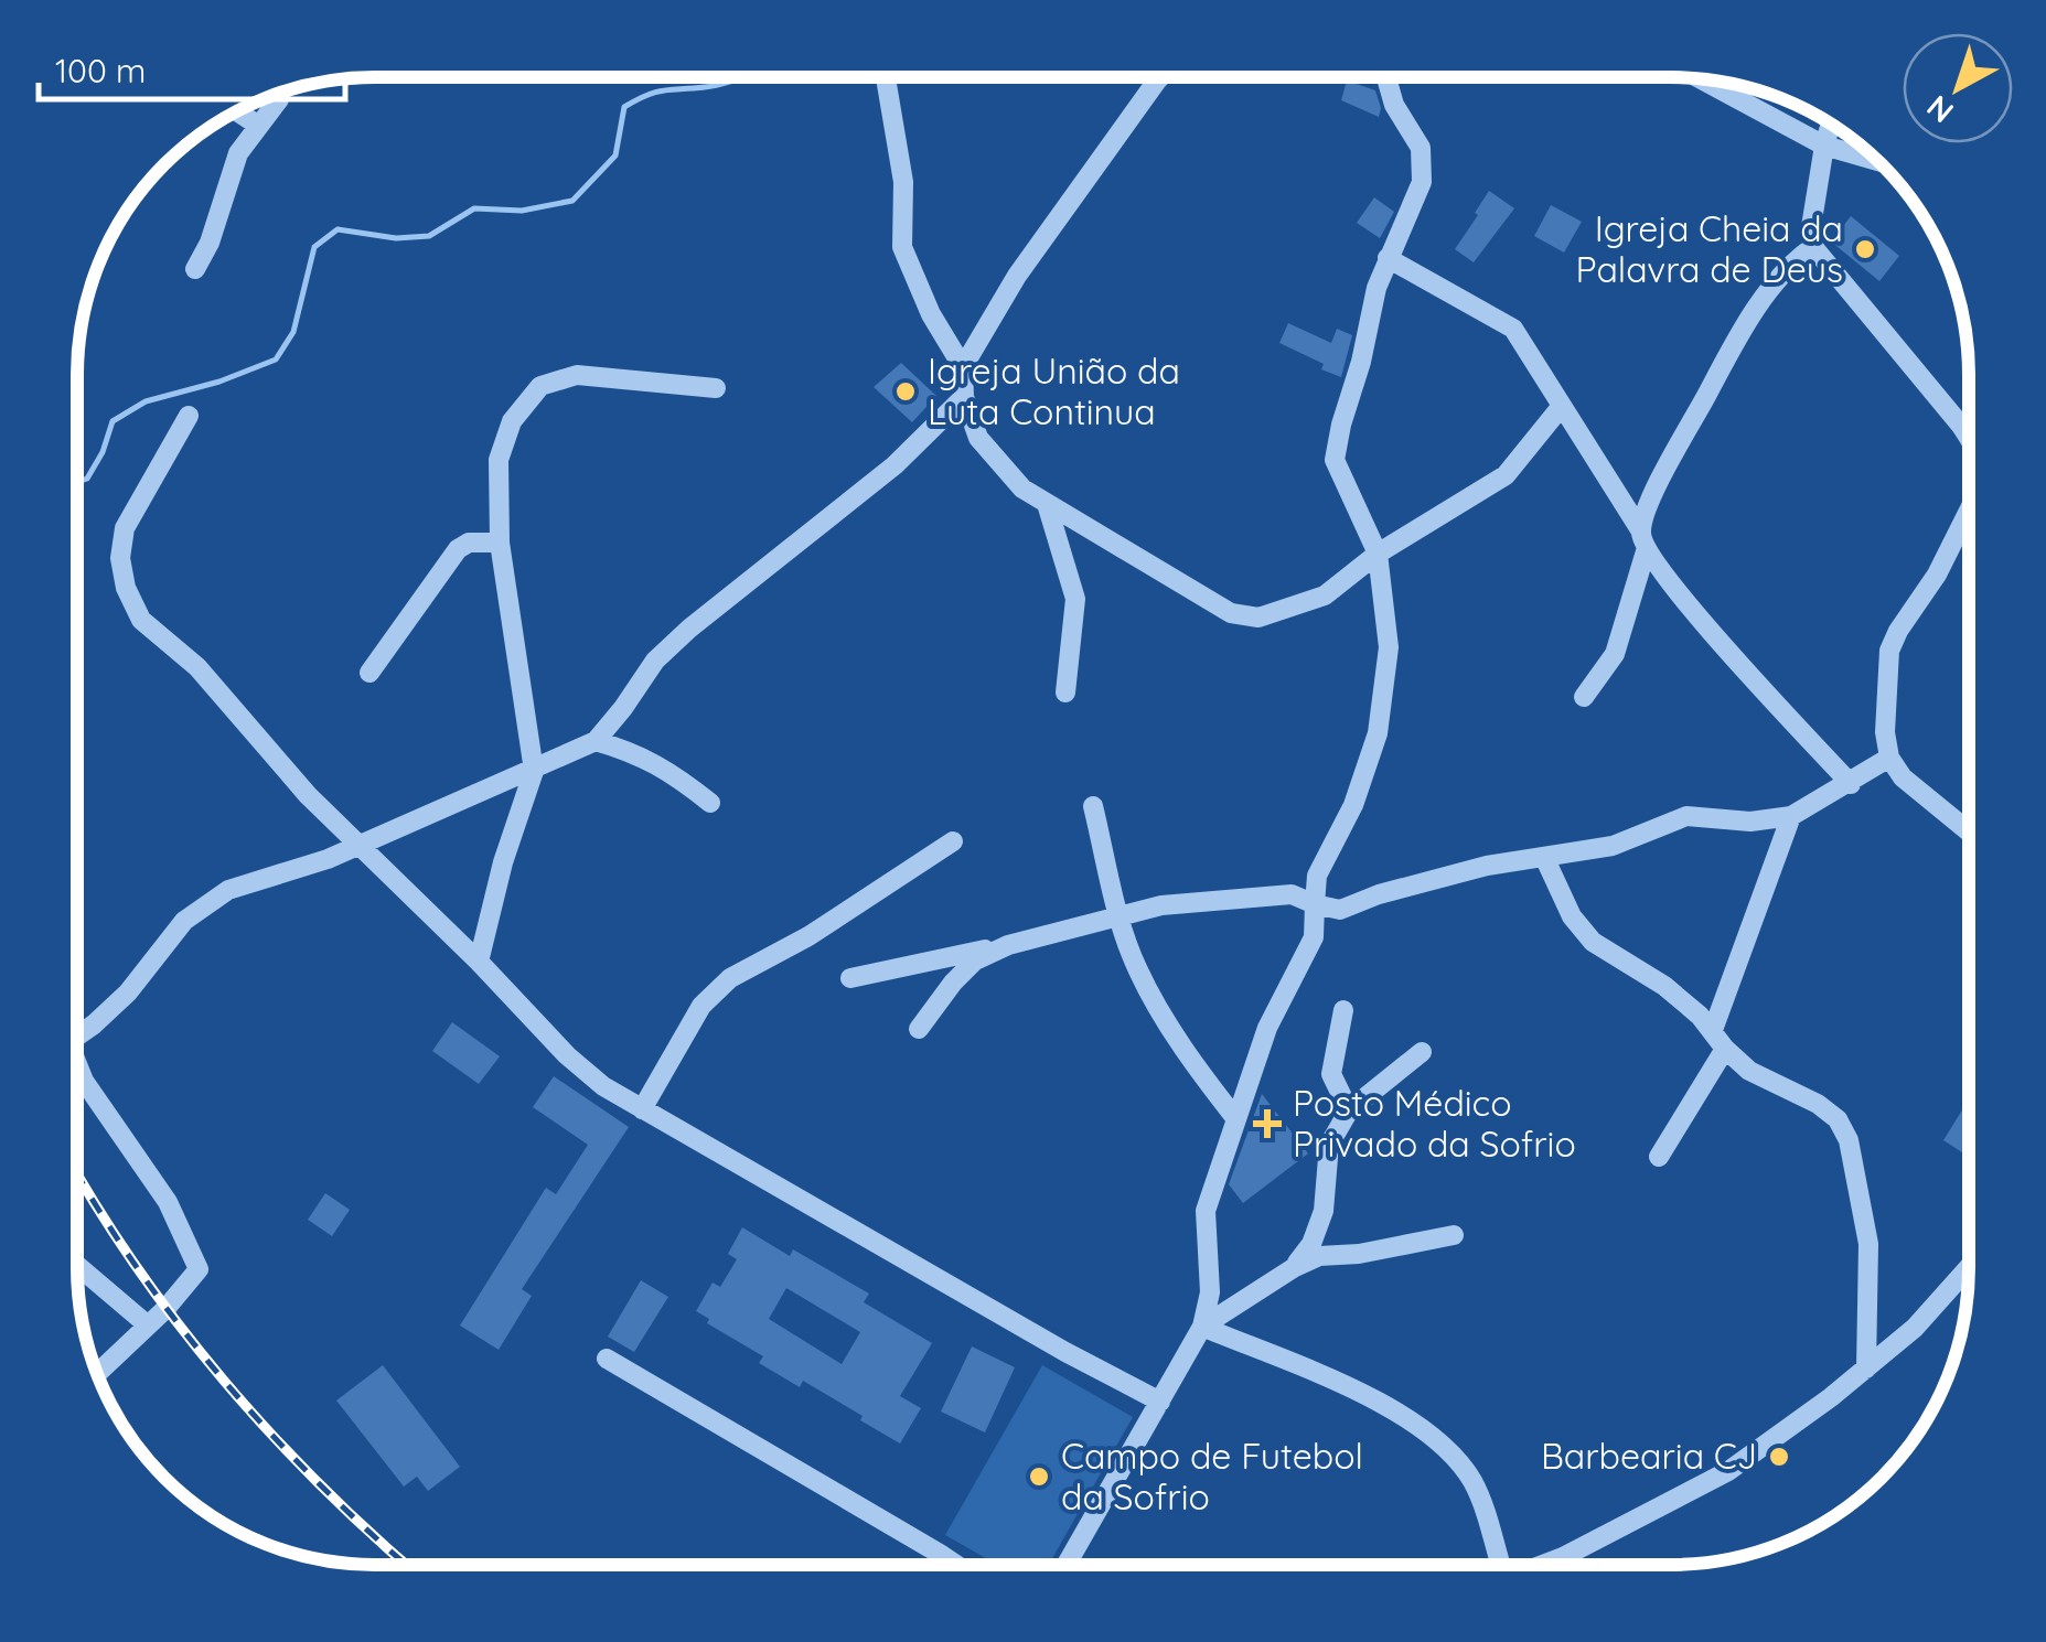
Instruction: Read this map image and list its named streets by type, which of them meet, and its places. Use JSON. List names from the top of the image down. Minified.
{"places":{"other":["Igreja Cheia da Palavra de Deus","Igreja União da Luta Continua","Barbearia CJ","Campo de Futebol da Sofrio"],"health":["Posto Médico Privado da Sofrio"]},"scale_bar":"100 m","north":"bottom left"}
